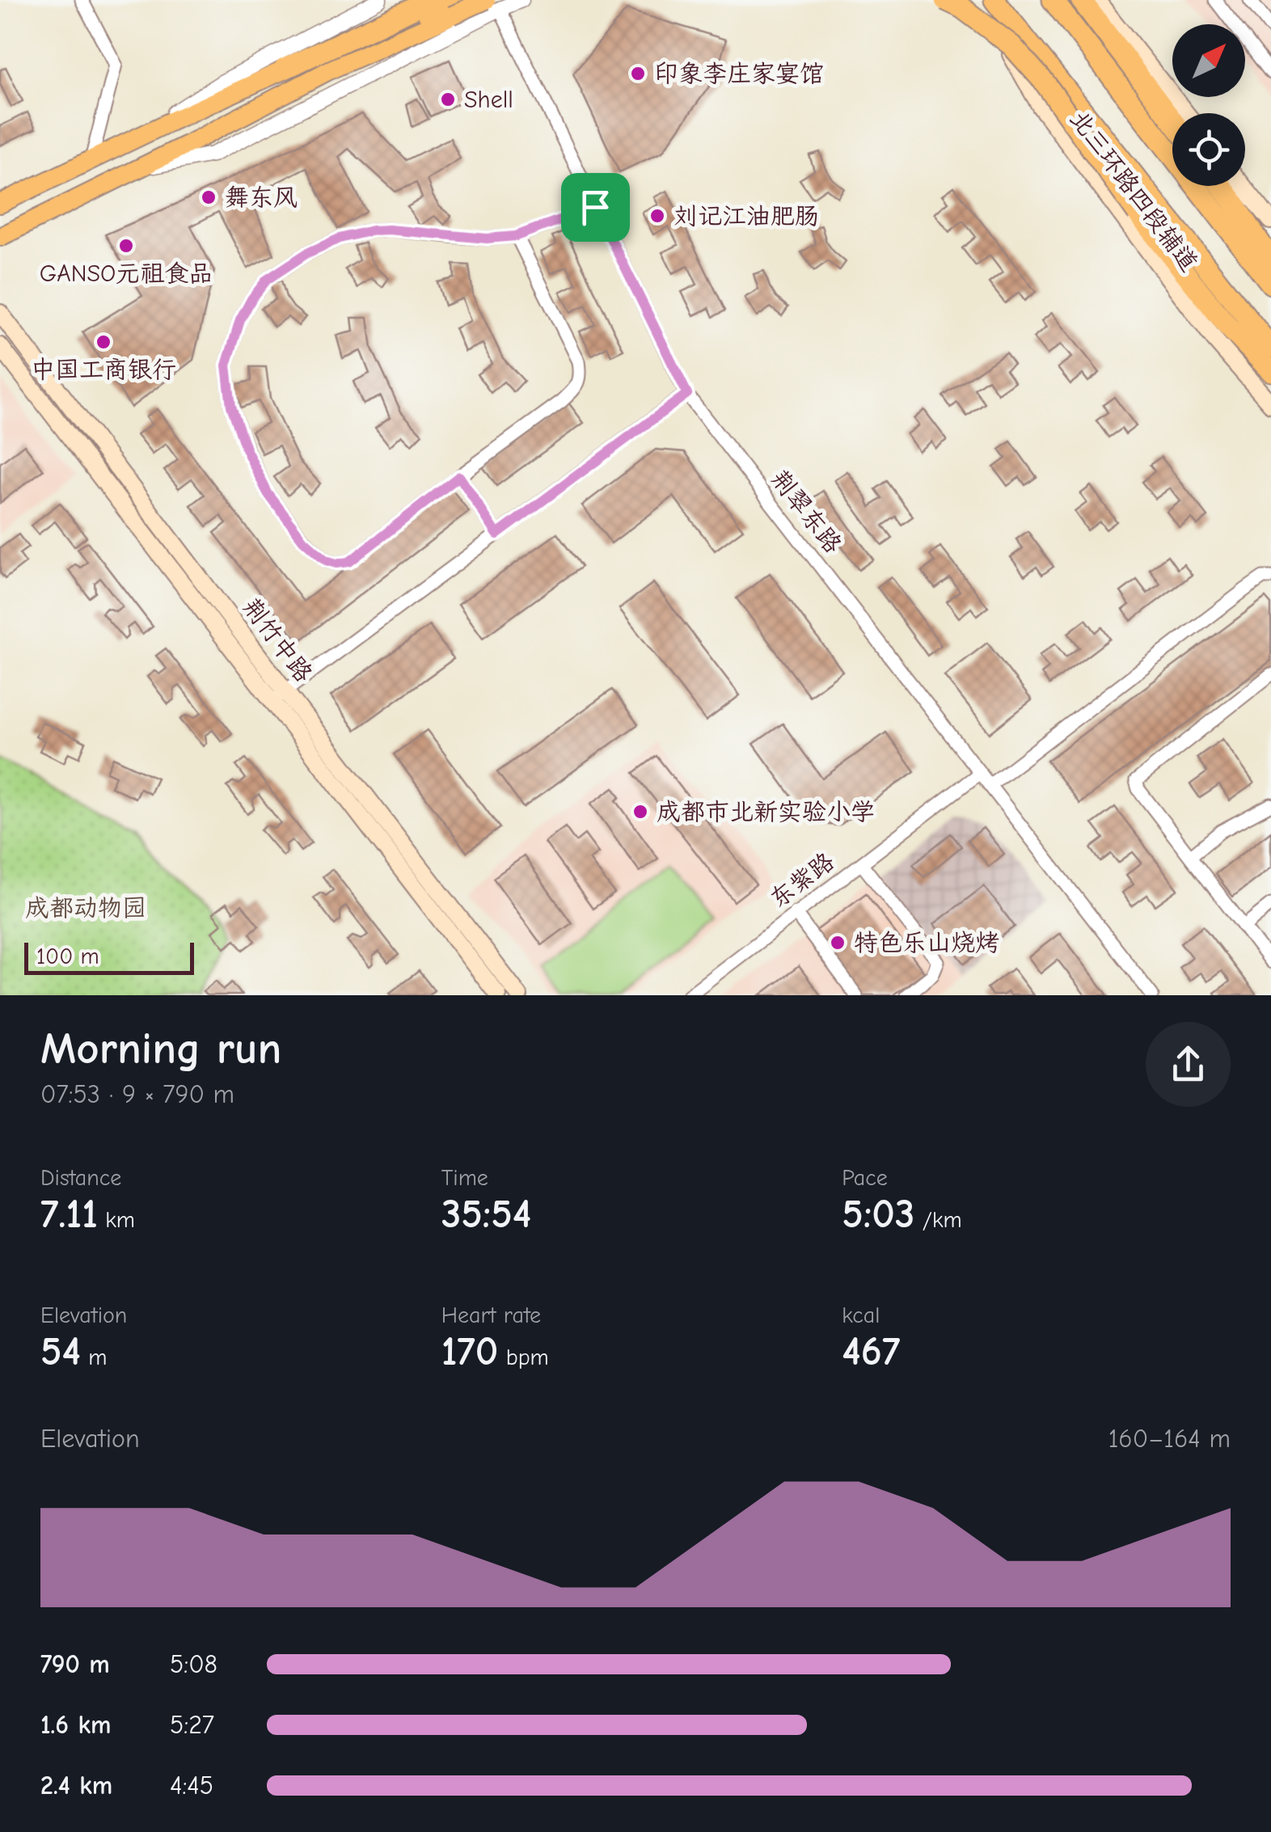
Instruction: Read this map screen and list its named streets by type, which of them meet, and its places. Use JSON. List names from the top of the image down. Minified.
{"streets":{"main road":["北三环路四段辅道","荆竹中路"],"street":["荆翠东路","东紫路"]},"crossings":[["荆翠东路","东紫路"]],"parks":["成都动物园"],"places":["印象李庄家宴馆","Shell","舞东风","刘记江油肥肠","GANSO元祖食品","中国工商银行","成都市北新实验小学","特色乐山烧烤"],"scale_bar":"100 m","north":"top right","page":{"scale":"100 m","heading":["Morning run","07:53 · 9 × 790 m"],"stats":[["Distance","7.11 km"],["Time","35:54"],["Pace","5:03 /km"],["Elevation","54 m"],["Heart rate","170 bpm"],["kcal","467"]],"chart":["Elevation","160–164 m"],"list":[{"name":"790 m","note":"5:08"},{"name":"1.6 km","note":"5:27"},{"name":"2.4 km","note":"4:45"}]}}
